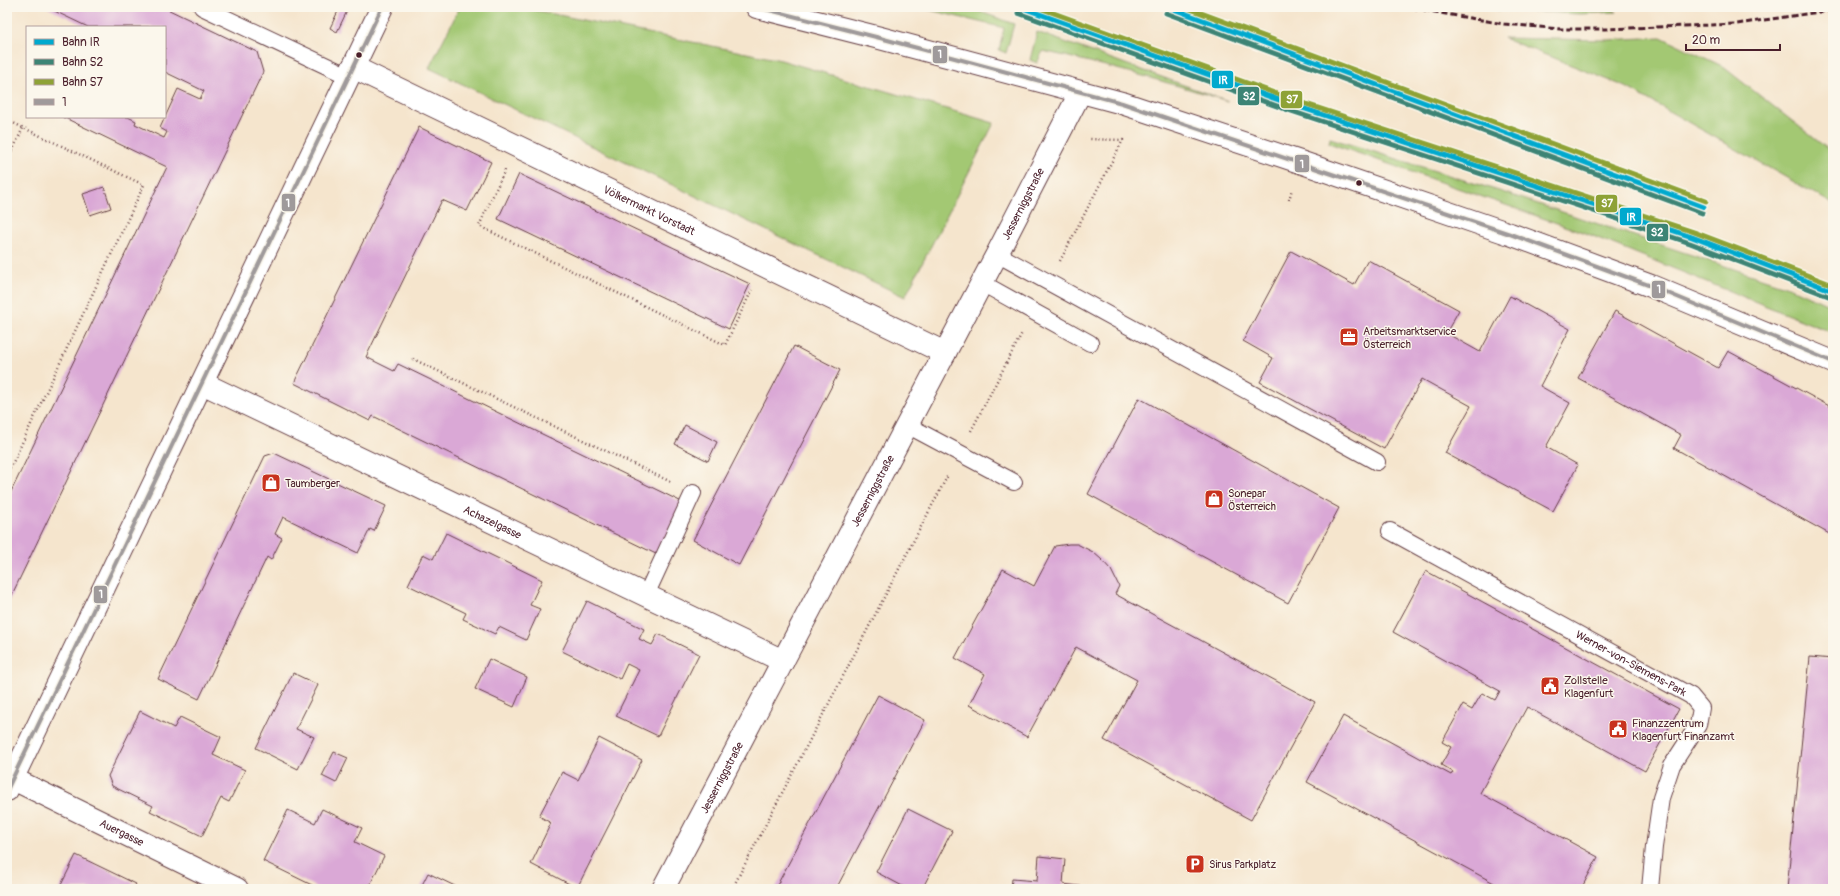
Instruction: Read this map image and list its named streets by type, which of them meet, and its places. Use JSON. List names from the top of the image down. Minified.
{"streets":{"street":["Jesserniggstraße","Völkermarkt Vorstadt","Achazelgasse","Auergasse"],"lane":["Werner-von-Siemens-Park"]},"crossings":[["Jesserniggstraße","Völkermarkt Vorstadt"],["Jesserniggstraße","Achazelgasse"]],"places":{"office":["Arbeitsmarktservice Österreich"],"shop":["Taumberger","Sonepar Österreich"],"public building":["Zollstelle Klagenfurt","Finanzzentrum Klagenfurt Finanzamt"],"parking":["Sirus Parkplatz"]},"lines":["rail line IR","rail line S7","transit line 1","rail line S2"],"legend":["Bahn IR","Bahn S2","Bahn S7","1"],"scale_bar":"20 m"}
